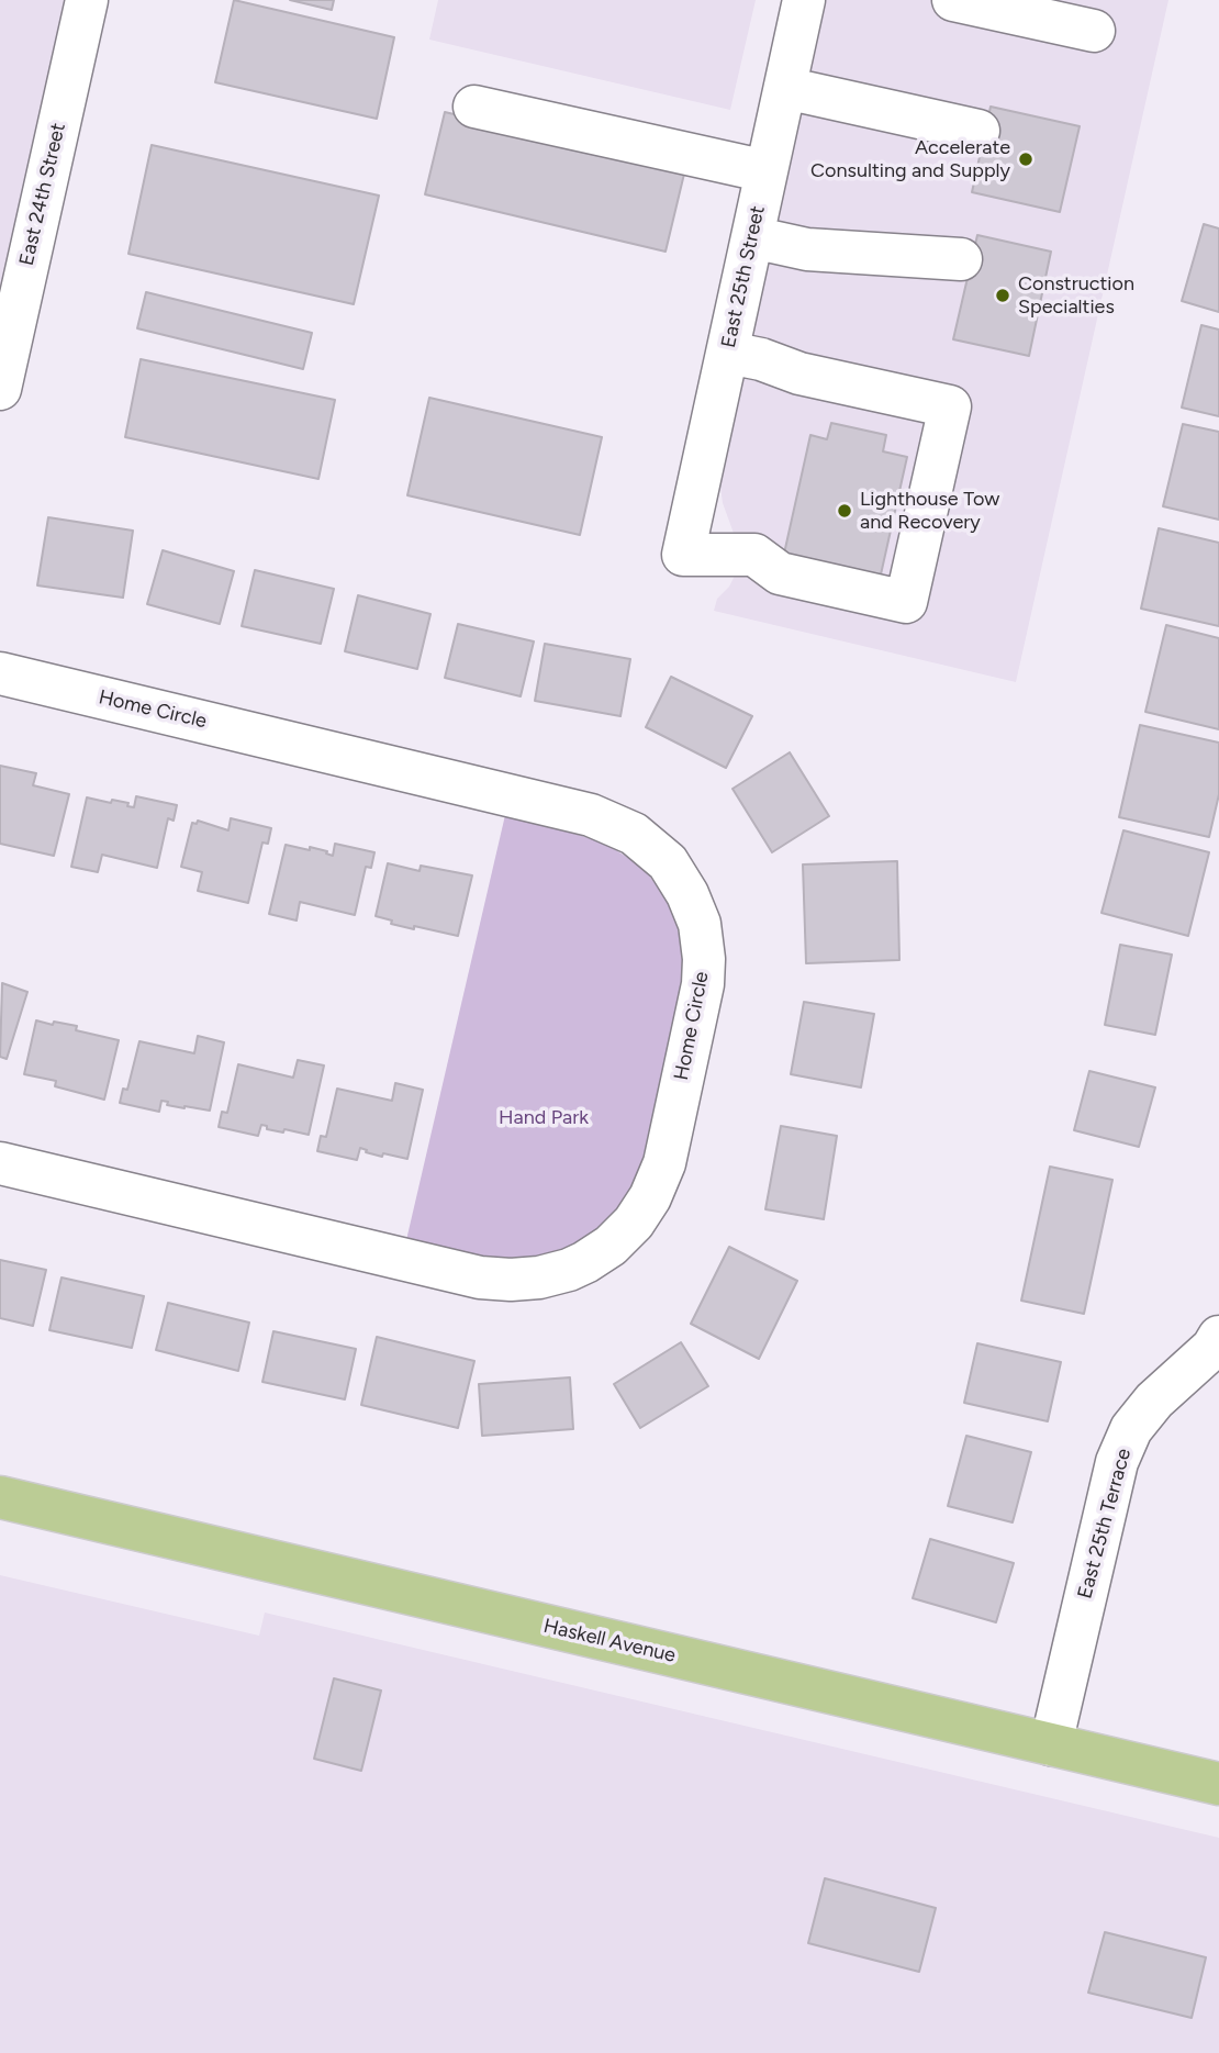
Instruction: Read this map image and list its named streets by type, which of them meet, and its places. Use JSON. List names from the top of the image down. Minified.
{"streets":{"main road":["Haskell Avenue"],"street":["East 24th Street","East 25th Street","Home Circle","East 25th Terrace"]},"crossings":[["East 25th Terrace","Haskell Avenue"]],"parks":["Hand Park"],"places":["Accelerate Consulting and Supply","Construction Specialties","Lighthouse Tow and Recovery"]}
